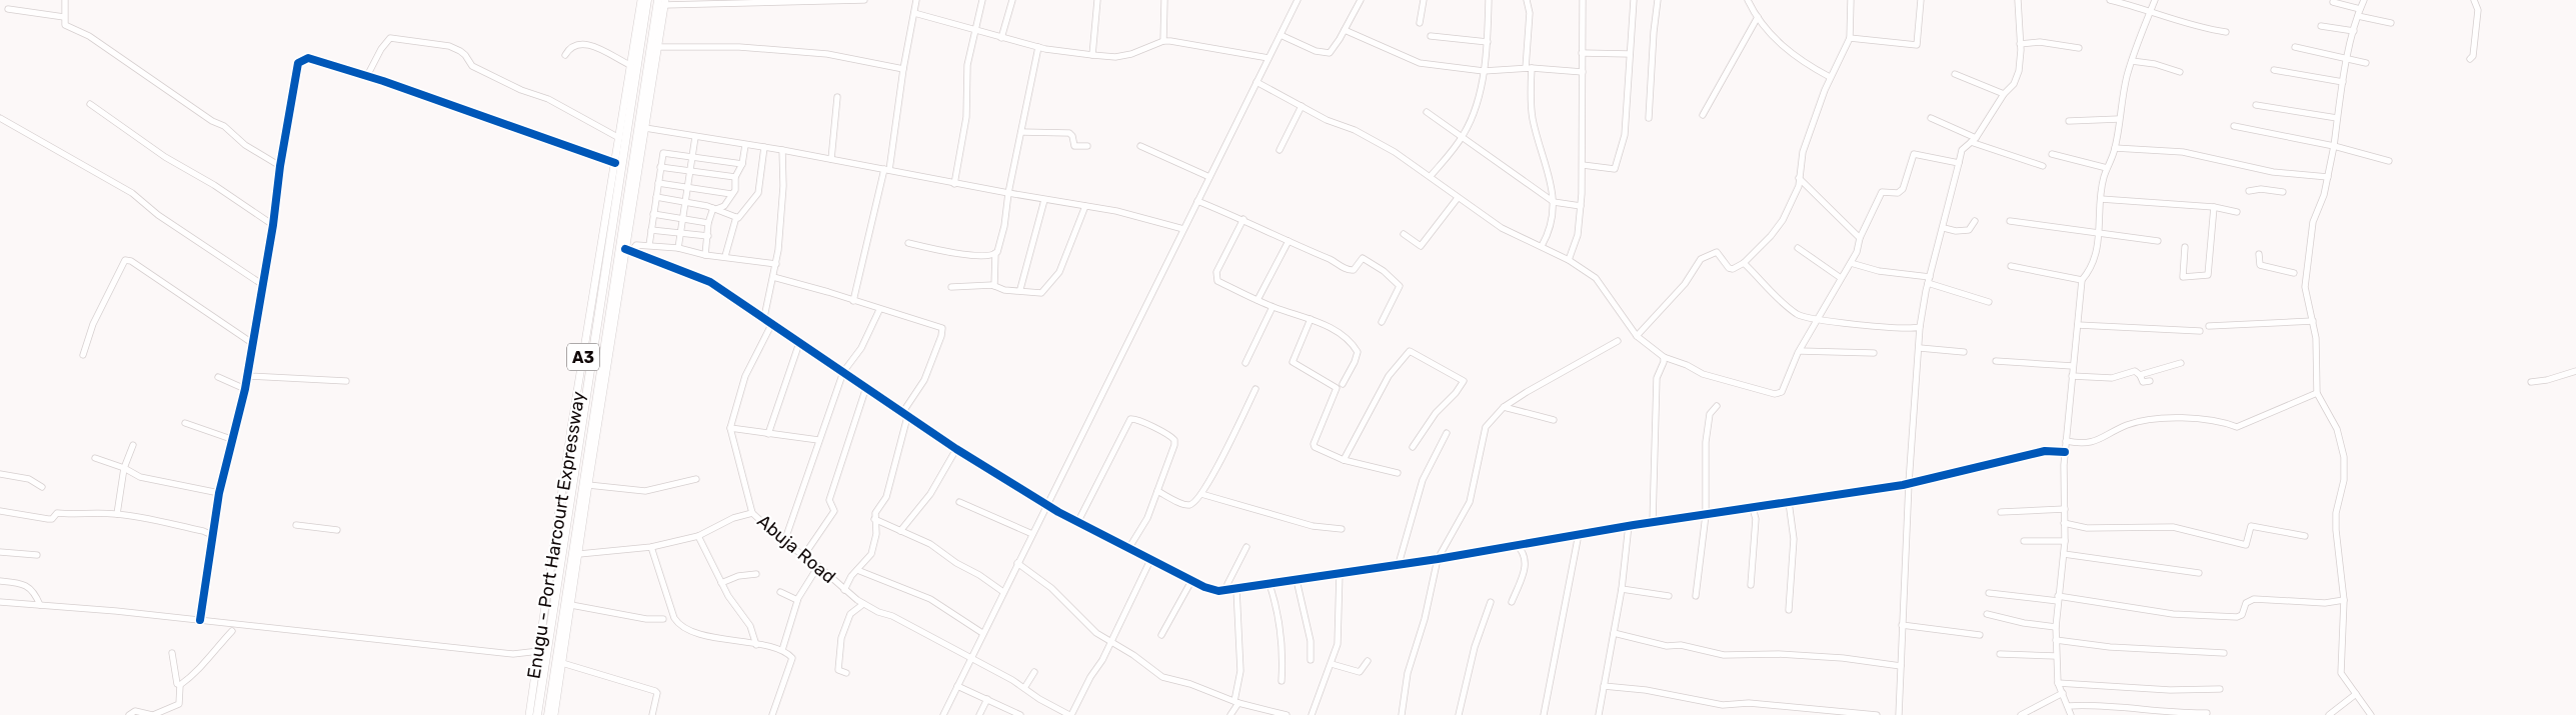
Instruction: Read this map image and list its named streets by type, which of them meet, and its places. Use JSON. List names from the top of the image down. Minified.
{"streets":{"highway":["A3","Enugu - Port Harcourt Expressway"],"street":["Abuja Road"]},"crossings":[["Enugu - Port Harcourt Expressway","Abuja Road"]]}
